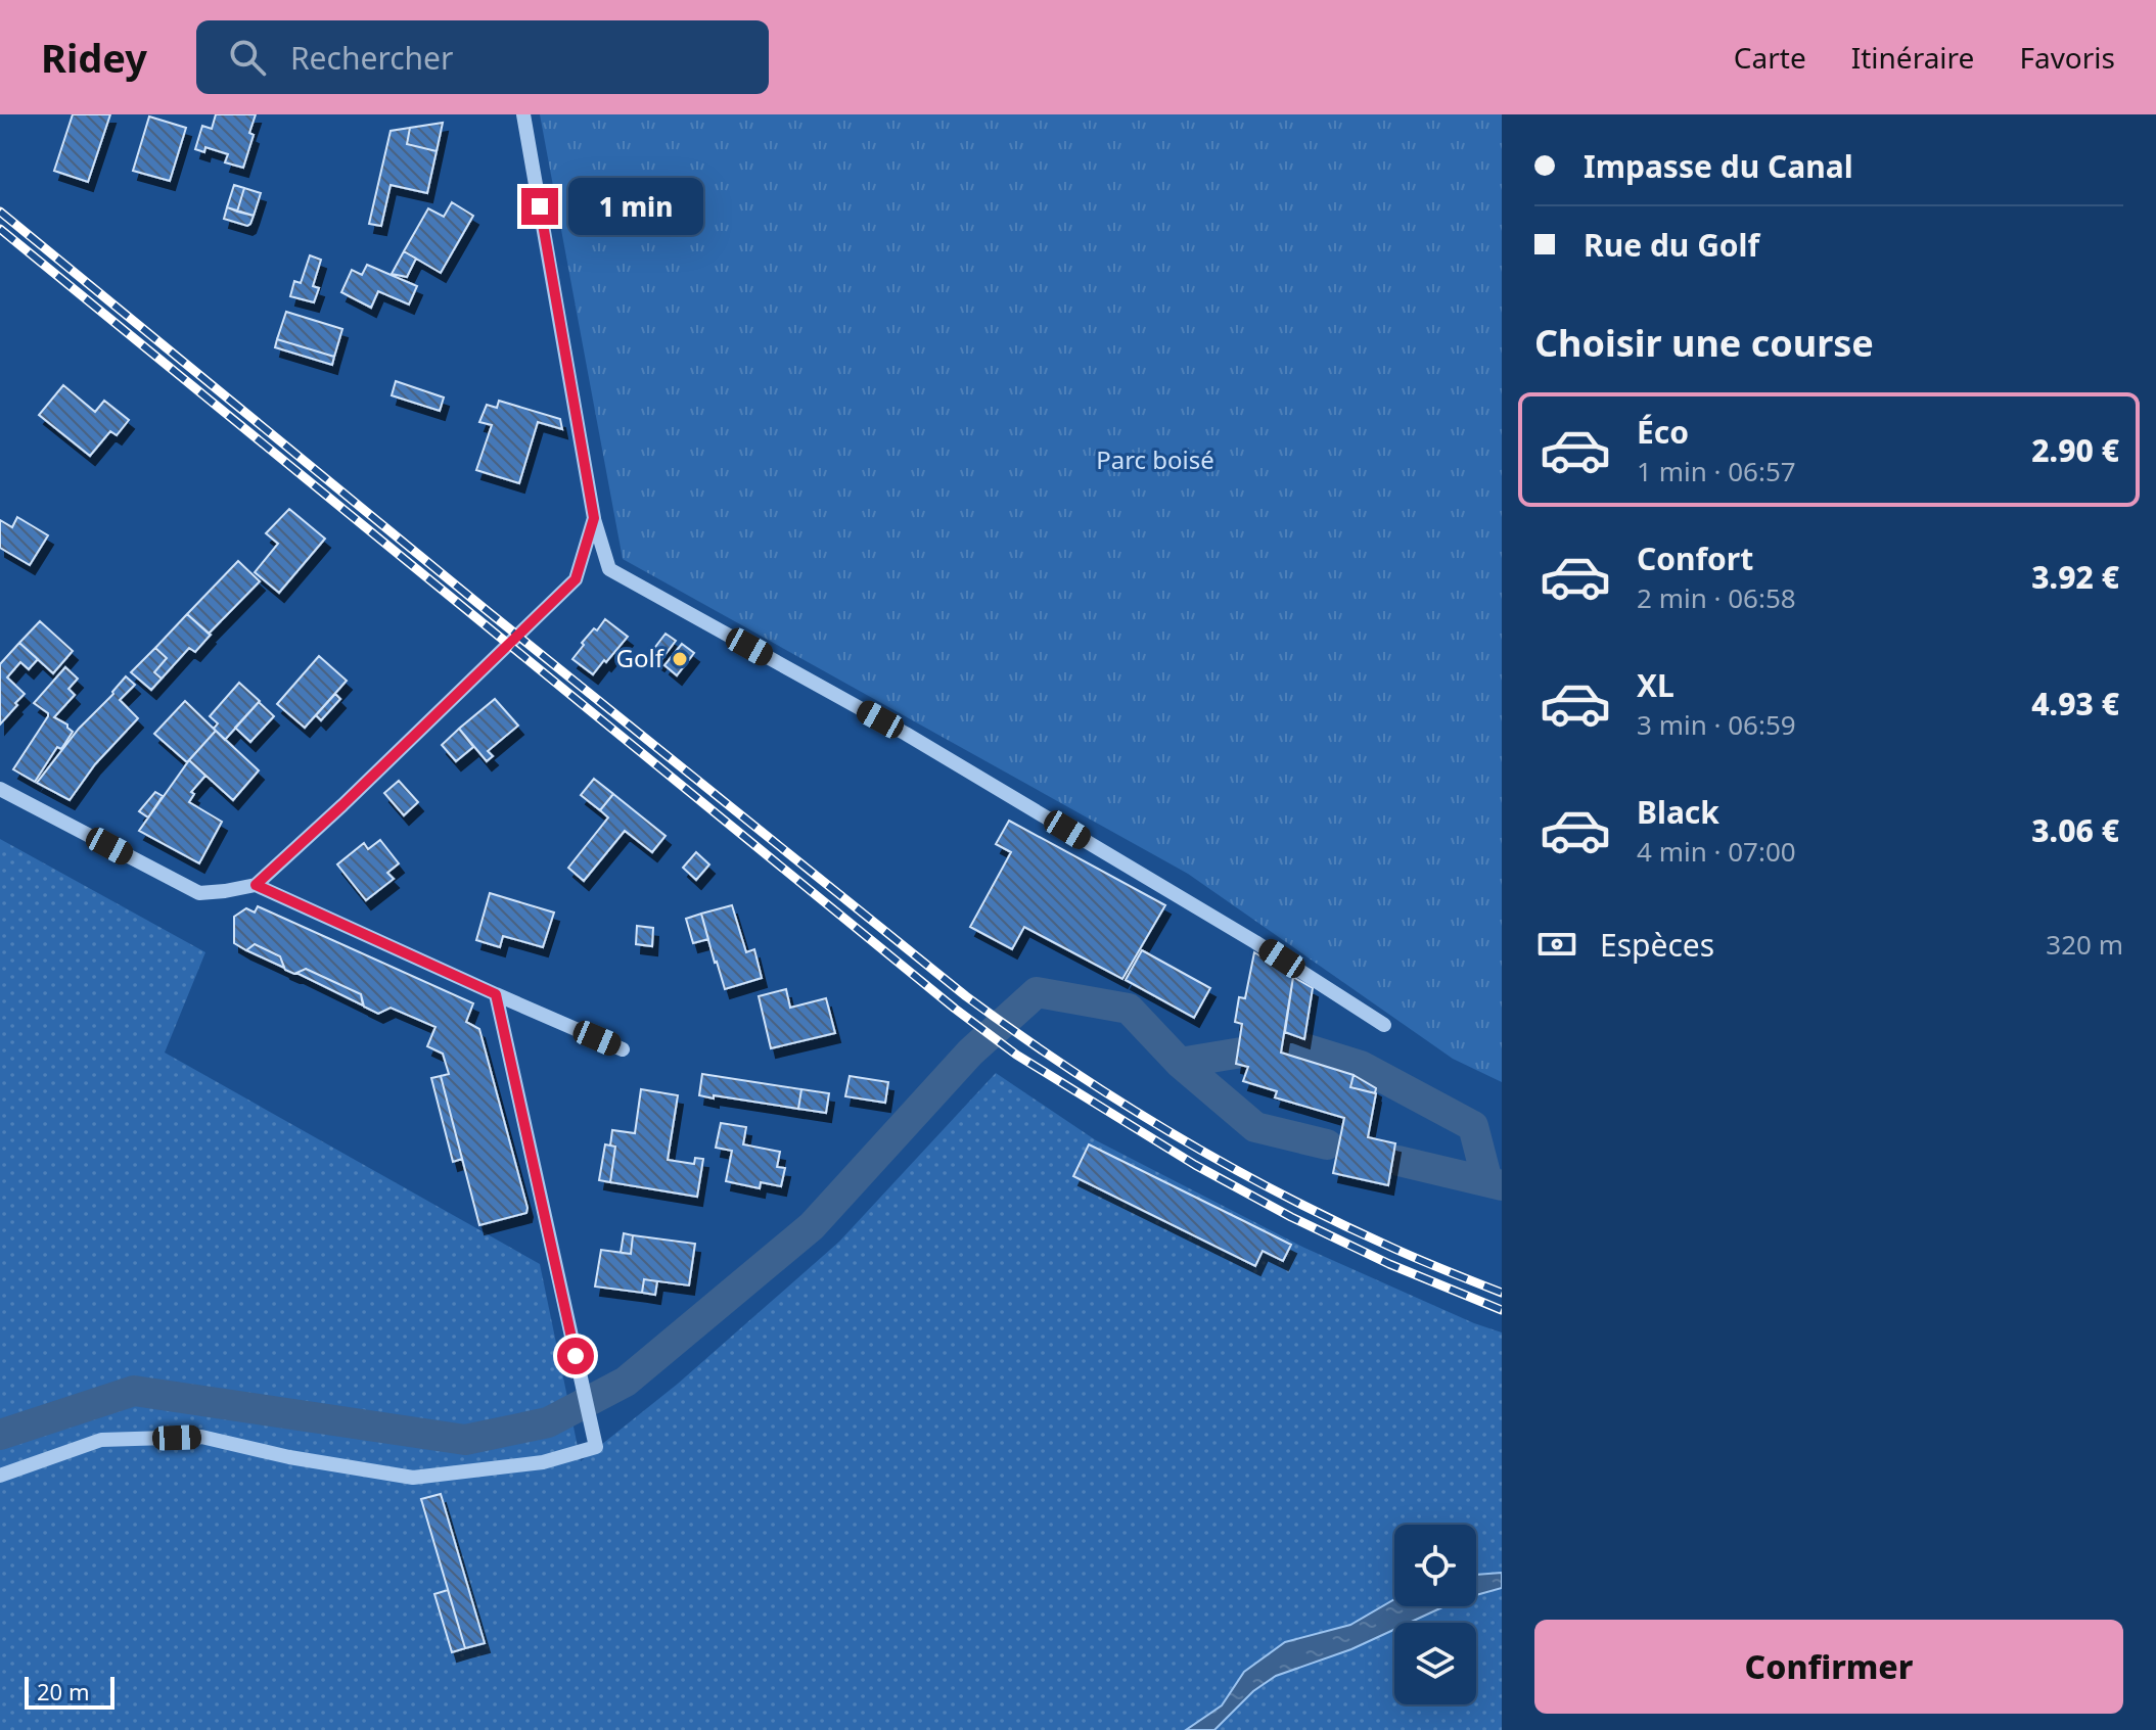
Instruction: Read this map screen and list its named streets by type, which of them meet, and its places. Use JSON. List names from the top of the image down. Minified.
{"parks":["Parc boisé"],"places":["Golf"],"scale_bar":"20 m","page":{"header":"Ridey","search":"Rechercher","nav":["Carte","Itinéraire","Favoris"],"banner":["Impasse du Canal","Rue du Golf"],"bubble":"1 min","heading":"Choisir une course","list":[{"name":"Éco","note":"1 min · 06:57","value":"2.90 €"},{"name":"Confort","note":"2 min · 06:58","value":"3.92 €"},{"name":"XL","note":"3 min · 06:59","value":"4.93 €"},{"name":"Black","note":"4 min · 07:00","value":"3.06 €"}],"pay":["Espèces","320 m"],"buttons":"Confirmer","scale":"20 m"}}
